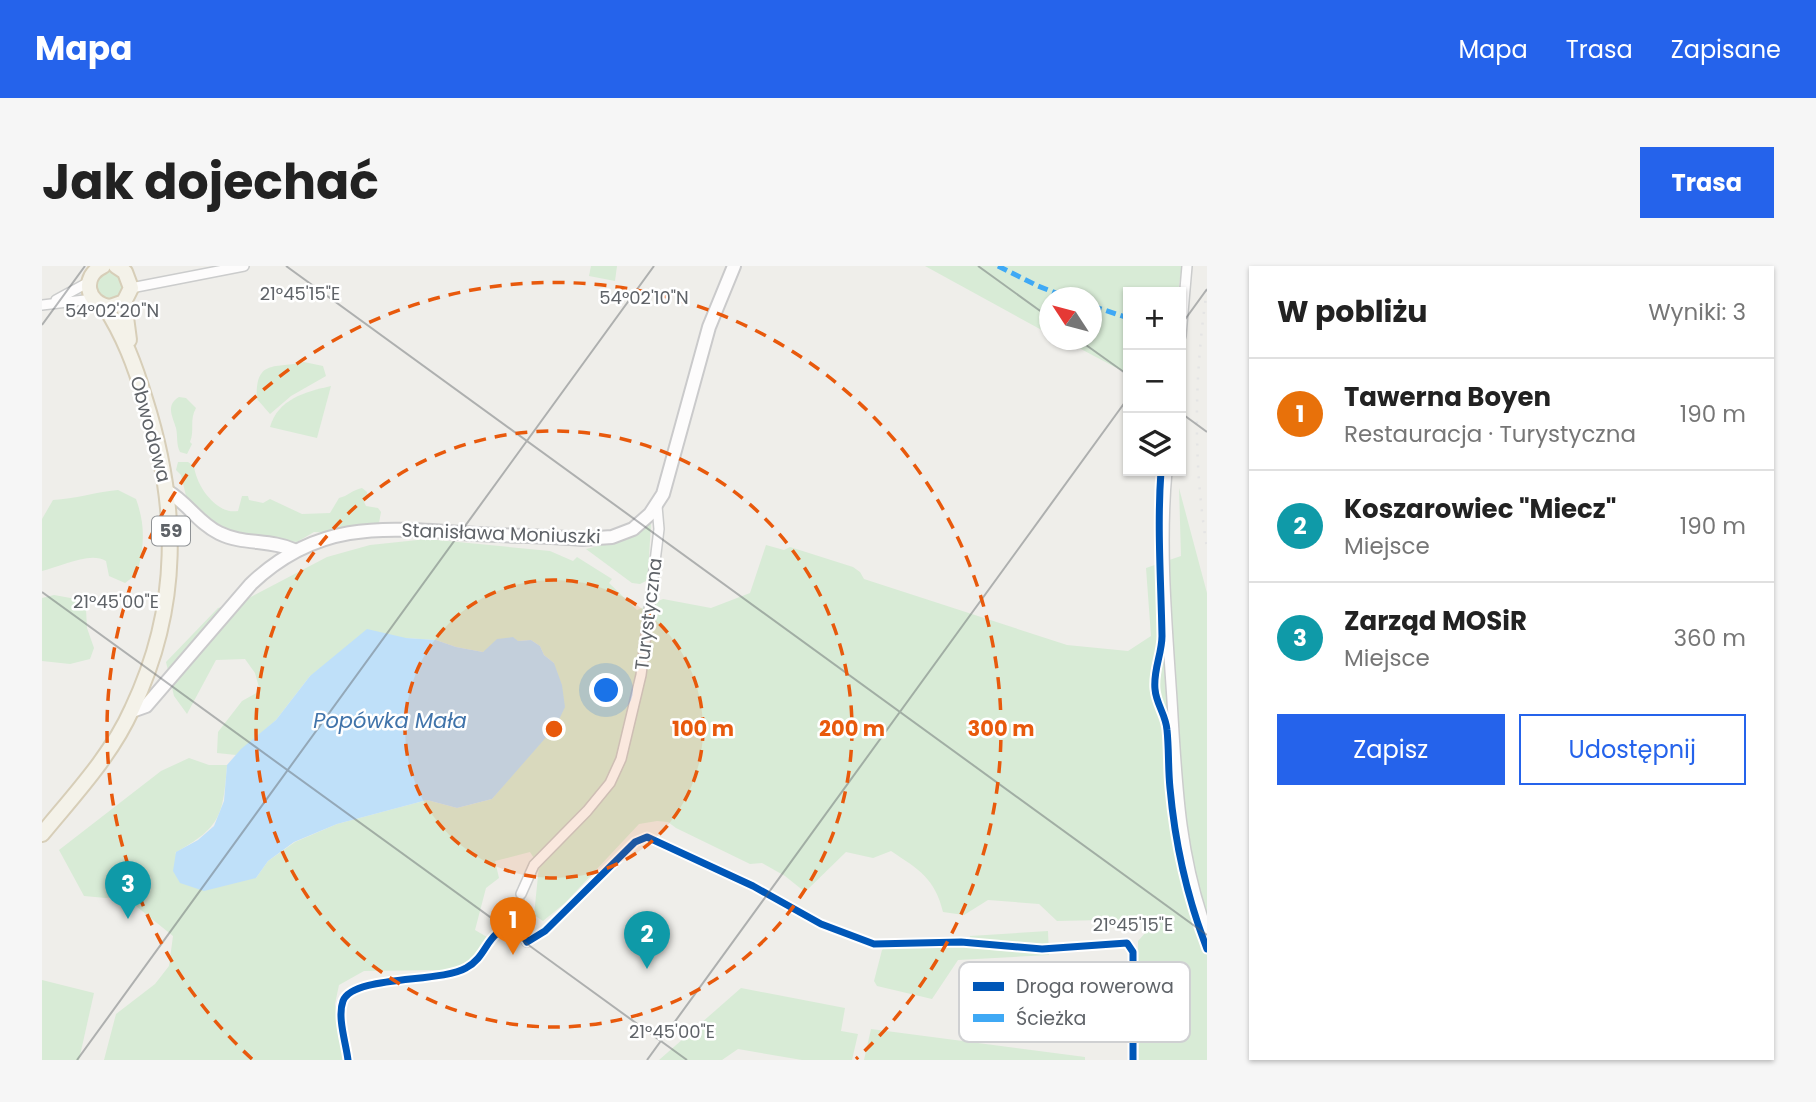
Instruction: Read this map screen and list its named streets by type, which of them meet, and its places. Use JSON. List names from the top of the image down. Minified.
{"streets":{"main road":["Obwodowa","59","Stanisława Moniuszki"],"street":["Turystyczna"]},"crossings":[["Obwodowa","Stanisława Moniuszki"],["Stanisława Moniuszki","Turystyczna"]],"water":["Popówka Mała"],"legend":["Droga rowerowa","Ścieżka"],"north":"top left","page":{"header":"Mapa","nav":["Mapa","Trasa","Zapisane"],"title":"Jak dojechać","buttons":["Trasa",["Zapisz","Udostępnij"]],"heading":["W pobliżu","Wyniki: 3"],"map_buttons":["+","−"],"list":[{"mark":"1","name":"Tawerna Boyen","note":"Restauracja · Turystyczna","value":"190 m"},{"mark":"2","name":"Koszarowiec \"Miecz\"","note":"Miejsce","value":"190 m"},{"mark":"3","name":"Zarząd MOSiR","note":"Miejsce","value":"360 m"}],"pins":["3","1","2"]},"coordinates":["21°45'15\"E","54°02'10\"N","54°02'20\"N","21°45'00\"E"],"rings":["100 m","200 m","300 m"]}
